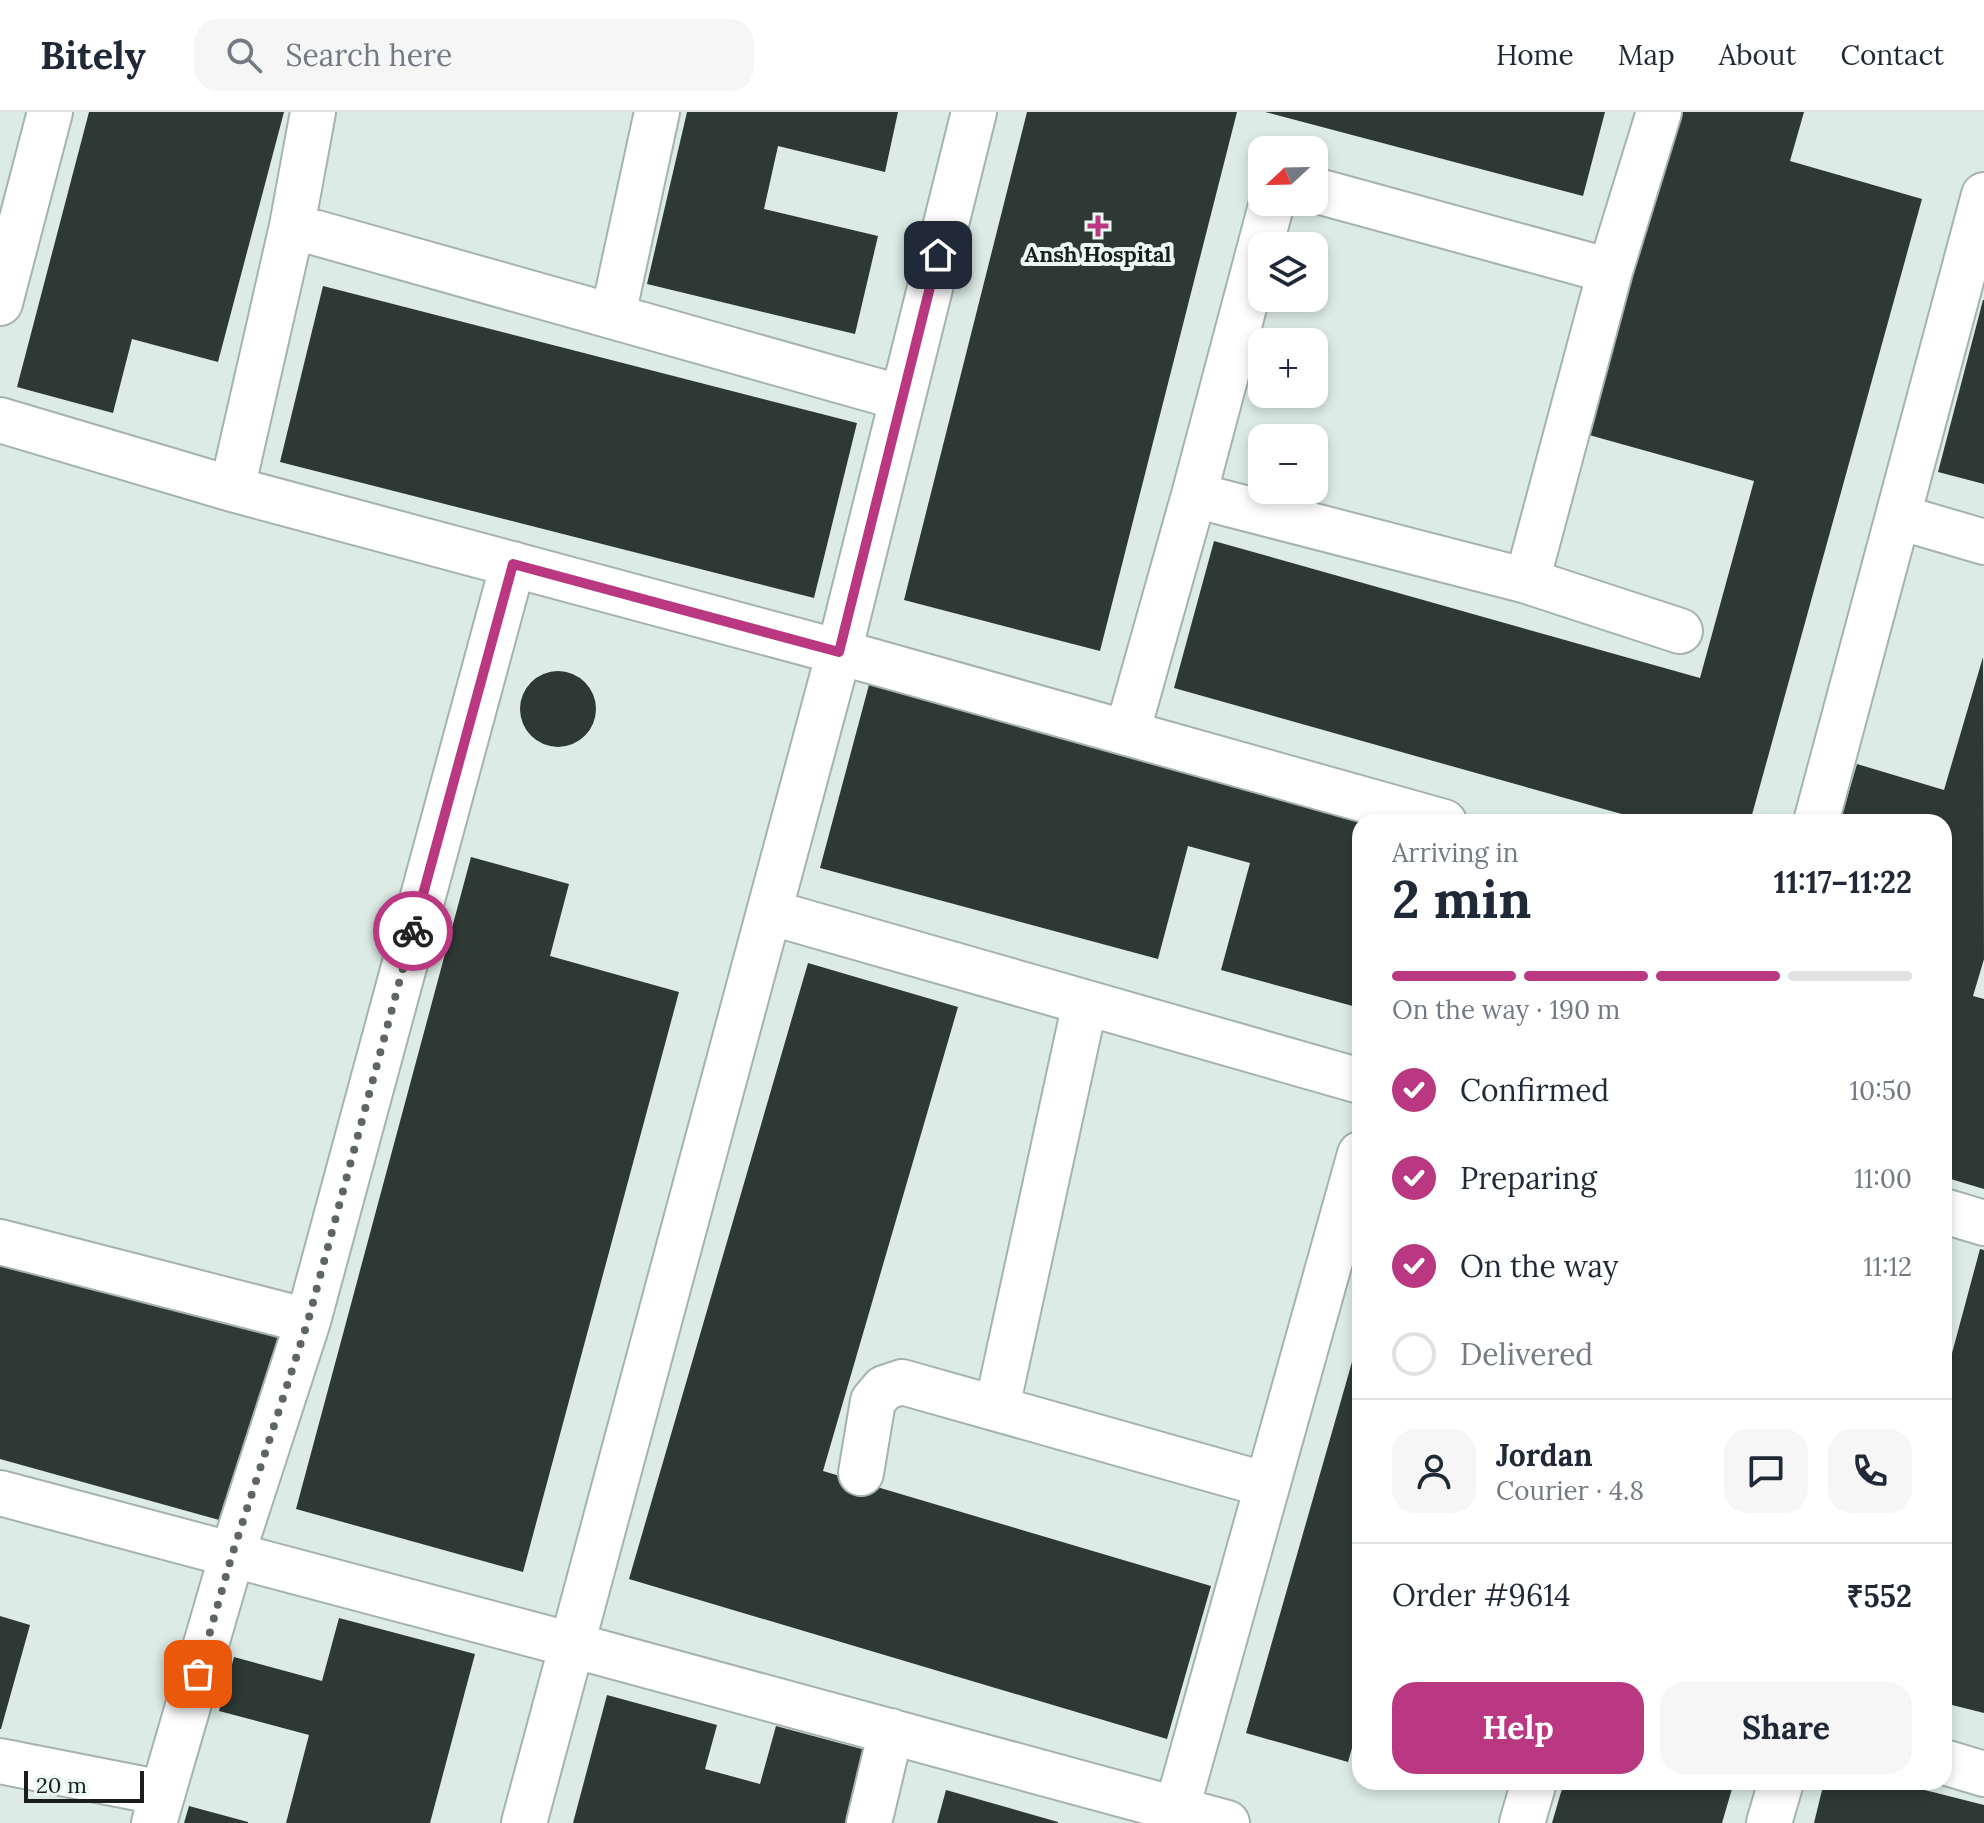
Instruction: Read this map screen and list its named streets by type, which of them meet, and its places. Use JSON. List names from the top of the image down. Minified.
{"places":{"health":["Ansh Hospital"]},"scale_bar":"20 m","north":"left","page":{"header":"Bitely","search":"Search here","nav":["Home","Map","About","Contact"],"map_buttons":["+","−"],"heading":["2 min","Arriving in","11:17–11:22"],"panel":["Jordan","Courier · 4.8","Order #9614","₹552"],"bar":"On the way · 190 m","list":[["Confirmed","10:50"],["Preparing","11:00"],["On the way","11:12"],"Delivered"],"buttons":["Help","Share"],"scale":"20 m"}}
